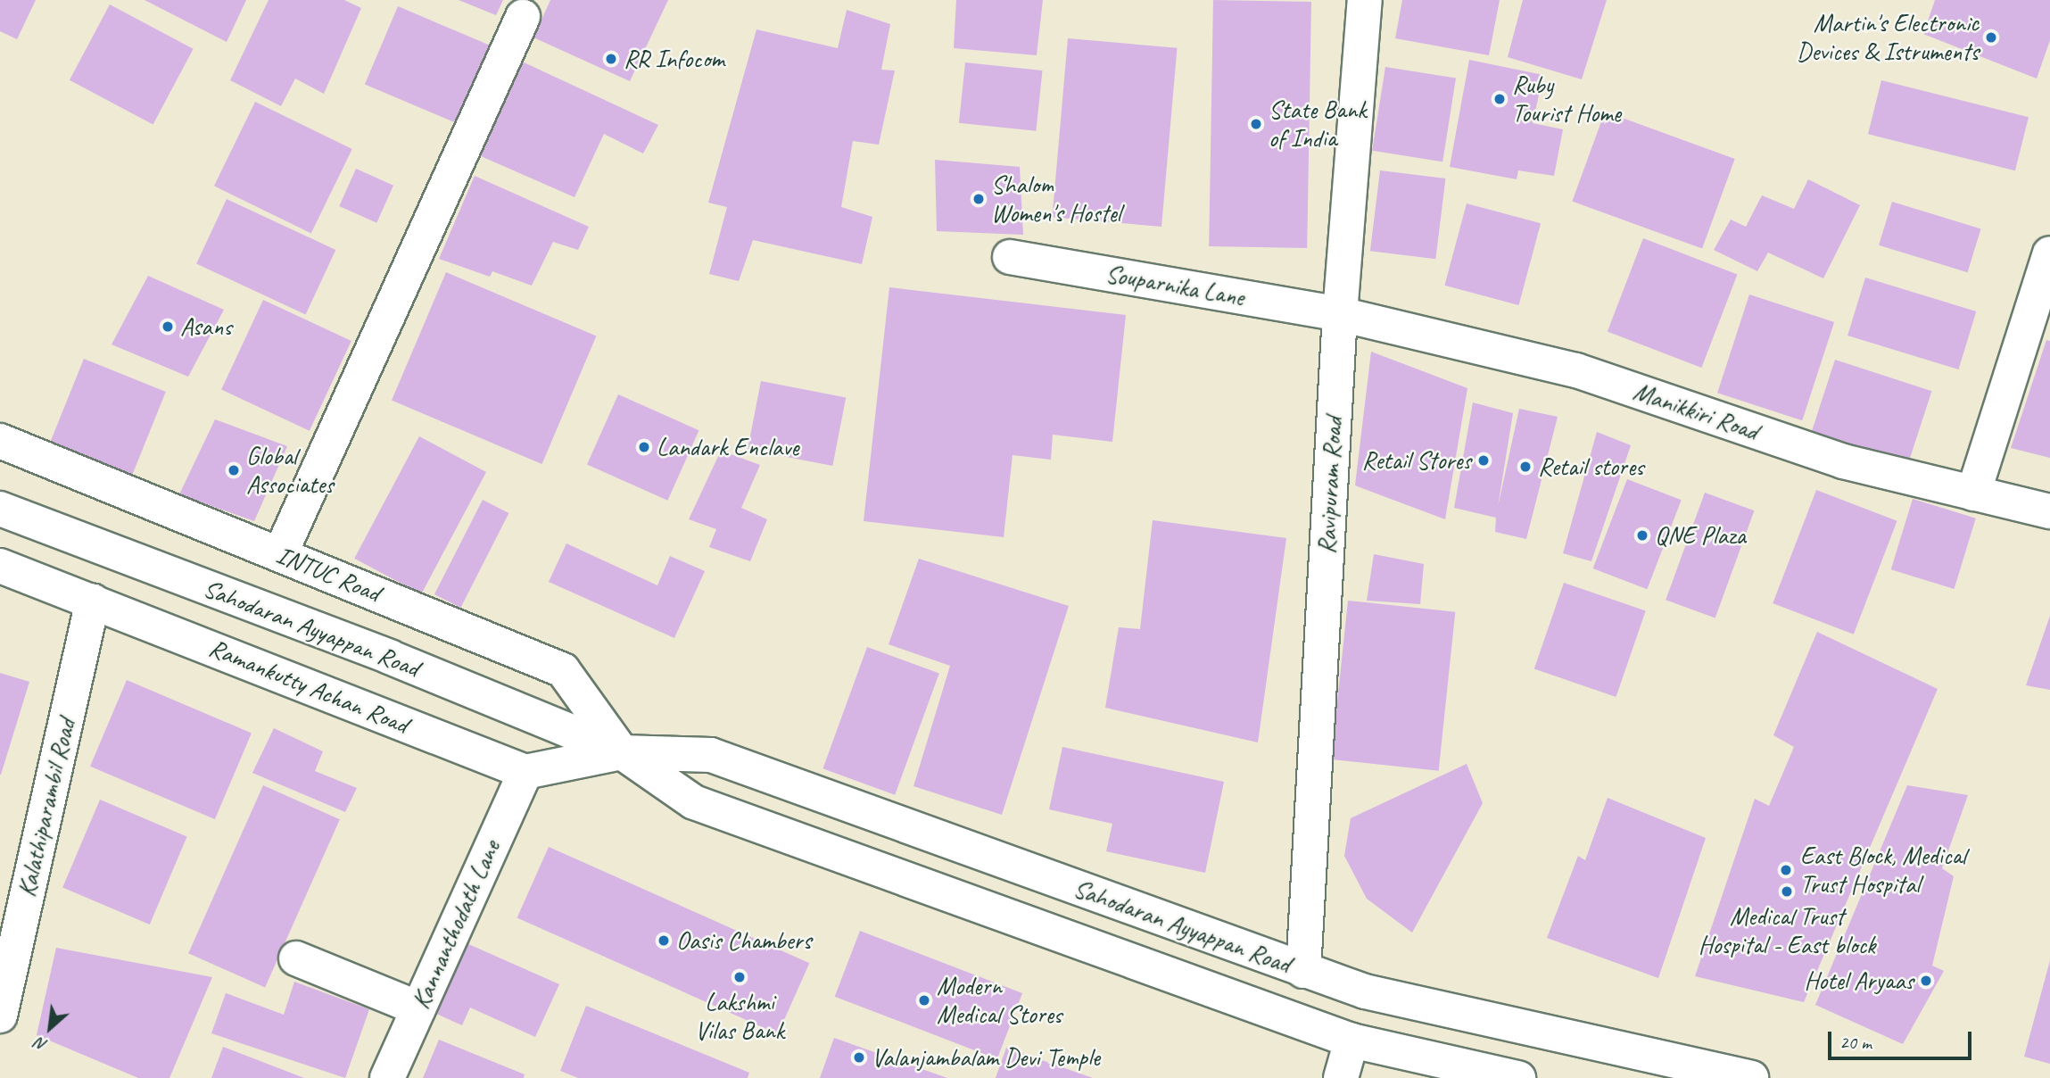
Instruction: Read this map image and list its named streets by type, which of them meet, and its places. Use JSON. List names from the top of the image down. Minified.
{"streets":{"street":["Souparnika Lane","Manikkiri Road","Ravipuram Road","INTUC Road","Sahodaran Ayyappan Road","Ramankutty Achan Road","Kalathiparambil Road","Kannanthodath Lane"]},"crossings":[["Souparnika Lane","Manikkiri Road"],["Souparnika Lane","Ravipuram Road"],["Manikkiri Road","Ravipuram Road"],["Ravipuram Road","Sahodaran Ayyappan Road"],["INTUC Road","Sahodaran Ayyappan Road"],["Ramankutty Achan Road","Kalathiparambil Road"],["Ramankutty Achan Road","Kannanthodath Lane"]],"places":["Martin's Electronic Devices & Istruments","RR Infocom","Ruby Tourist Home","State Bank of India","Shalom Women's Hostel","Asans","Landark Enclave","Retail Stores","Retail stores","Global Associates","QNE Plaza","East Block, Medical Trust Hospital","Medical Trust Hospital - East block","Oasis Chambers","Lakshmi Vilas Bank","Hotel Aryaas","Modern Medical Stores","Valanjambalam Devi Temple"],"scale_bar":"20 m","north":"bottom left"}
